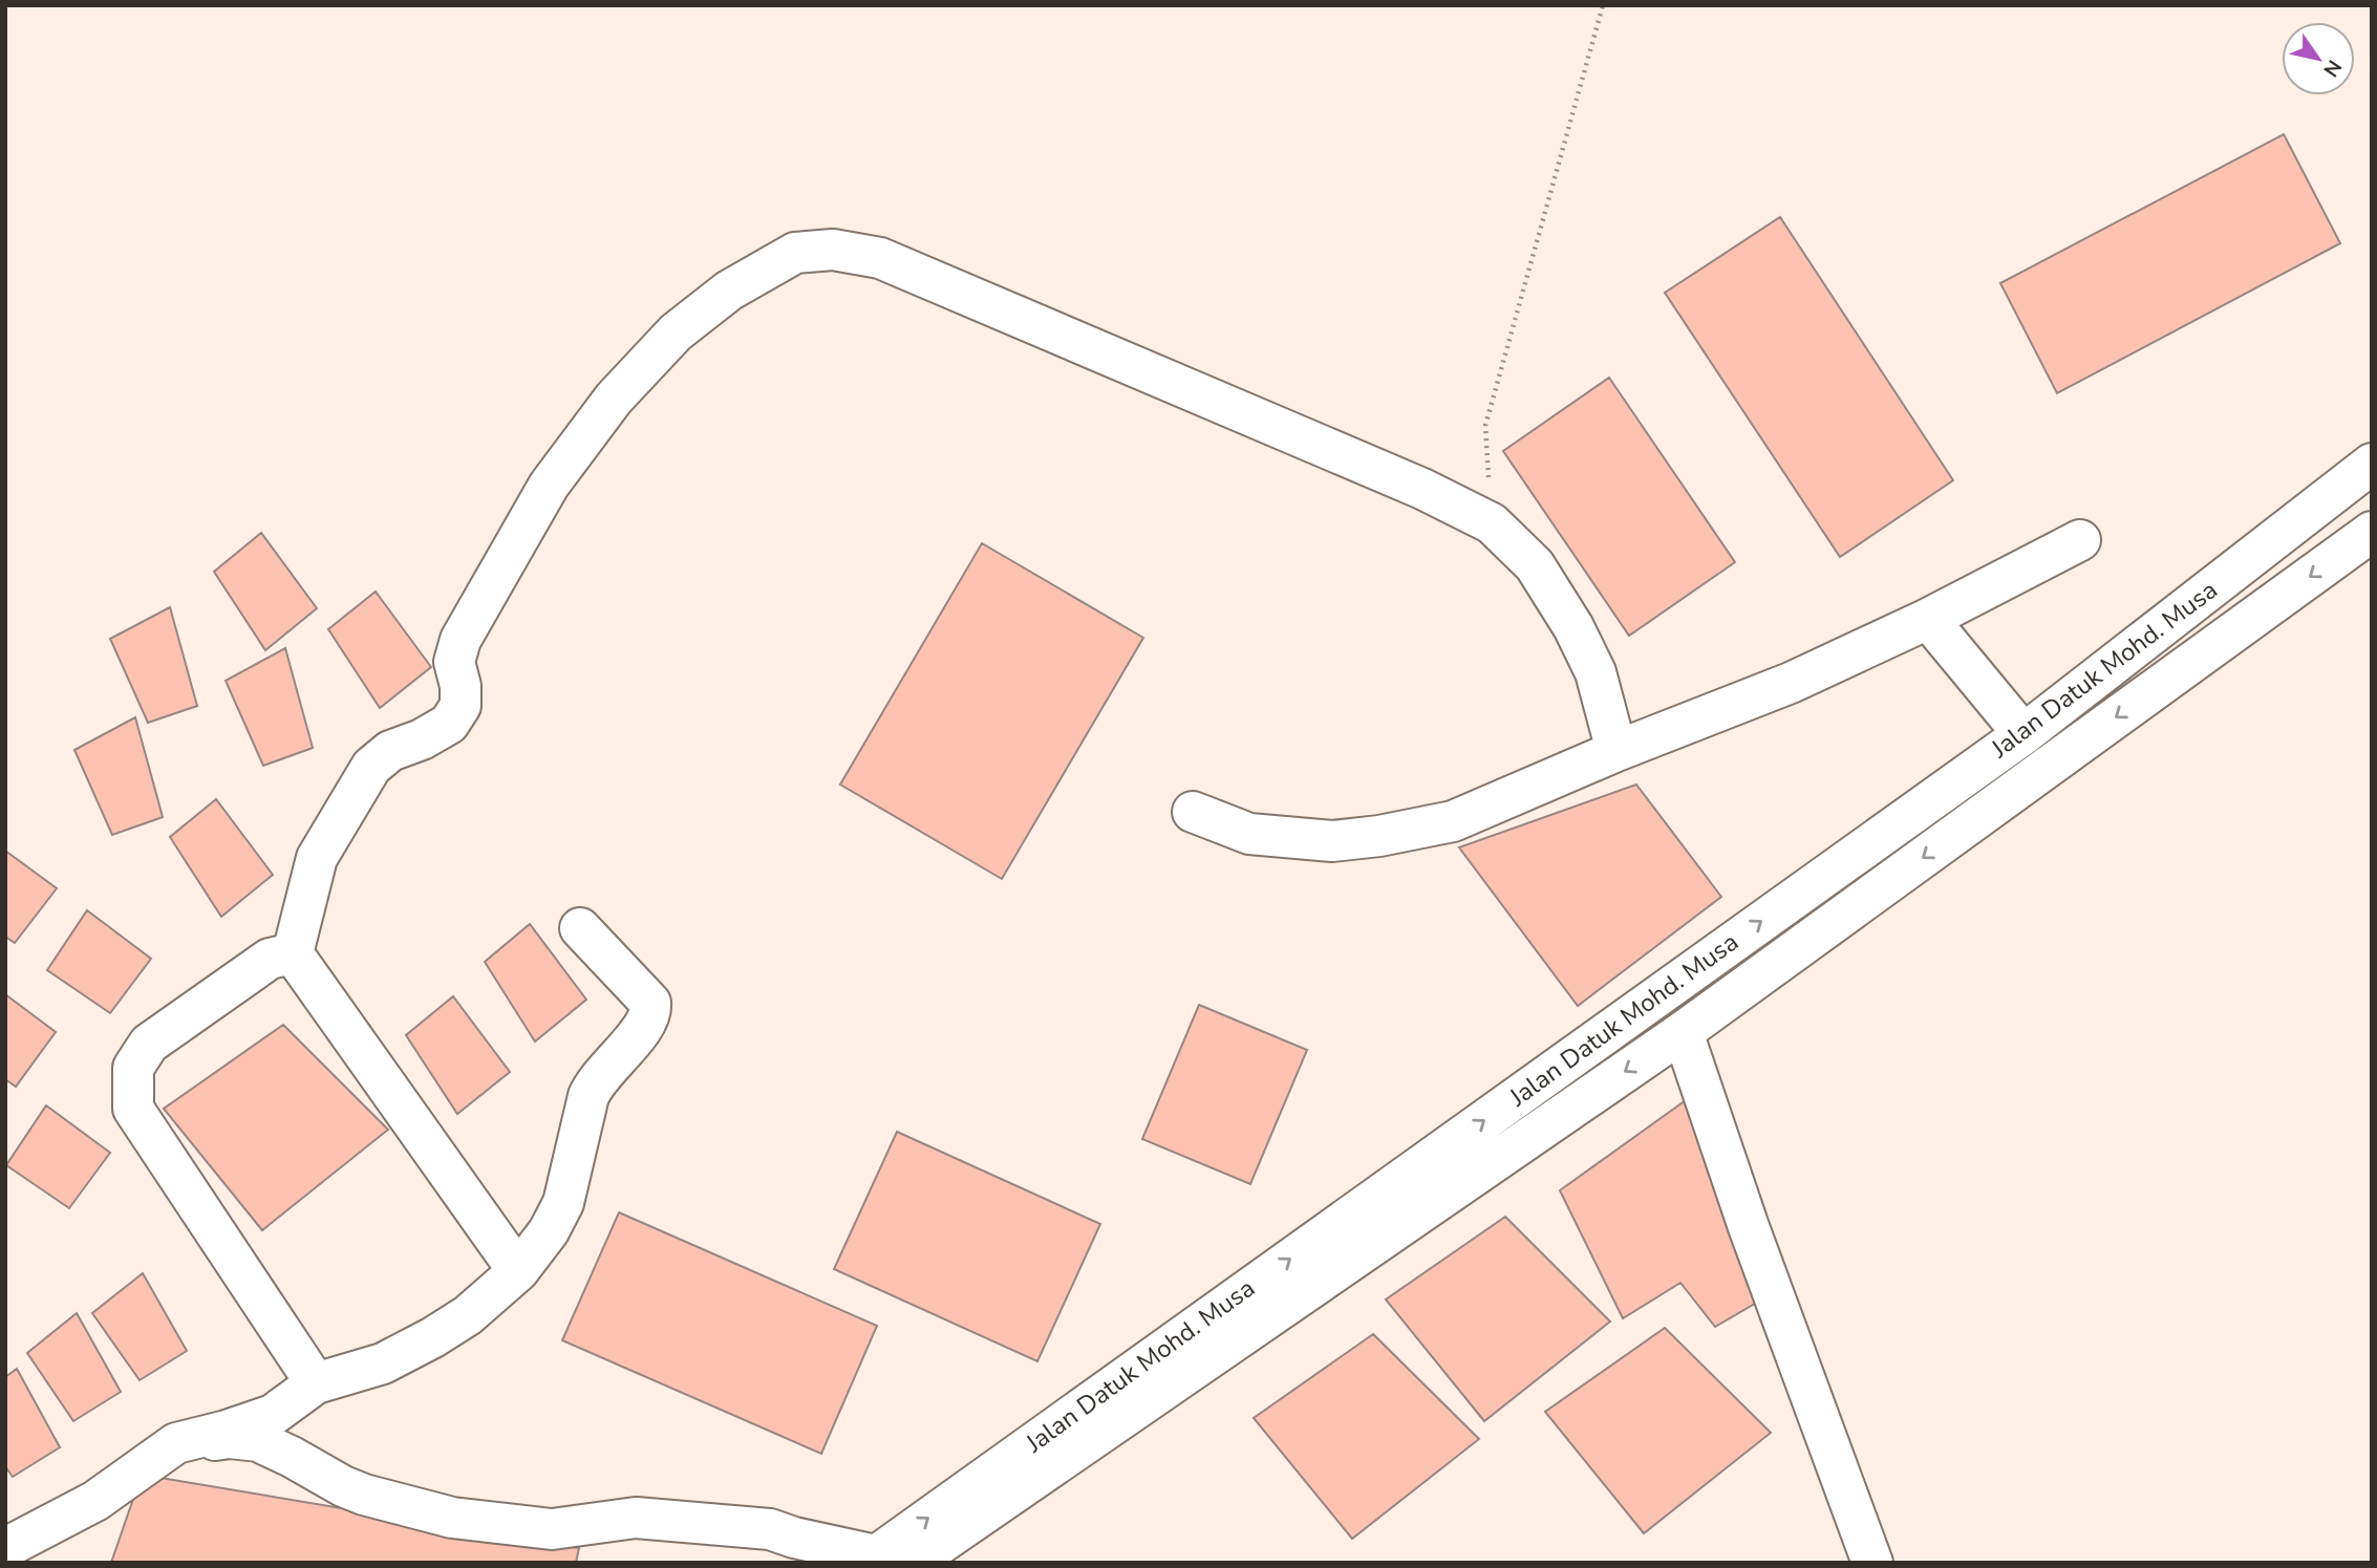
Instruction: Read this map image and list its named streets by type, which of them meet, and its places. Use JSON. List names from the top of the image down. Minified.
{"streets":{"main road":["Jalan Datuk Mohd. Musa"]},"north":"bottom right"}
